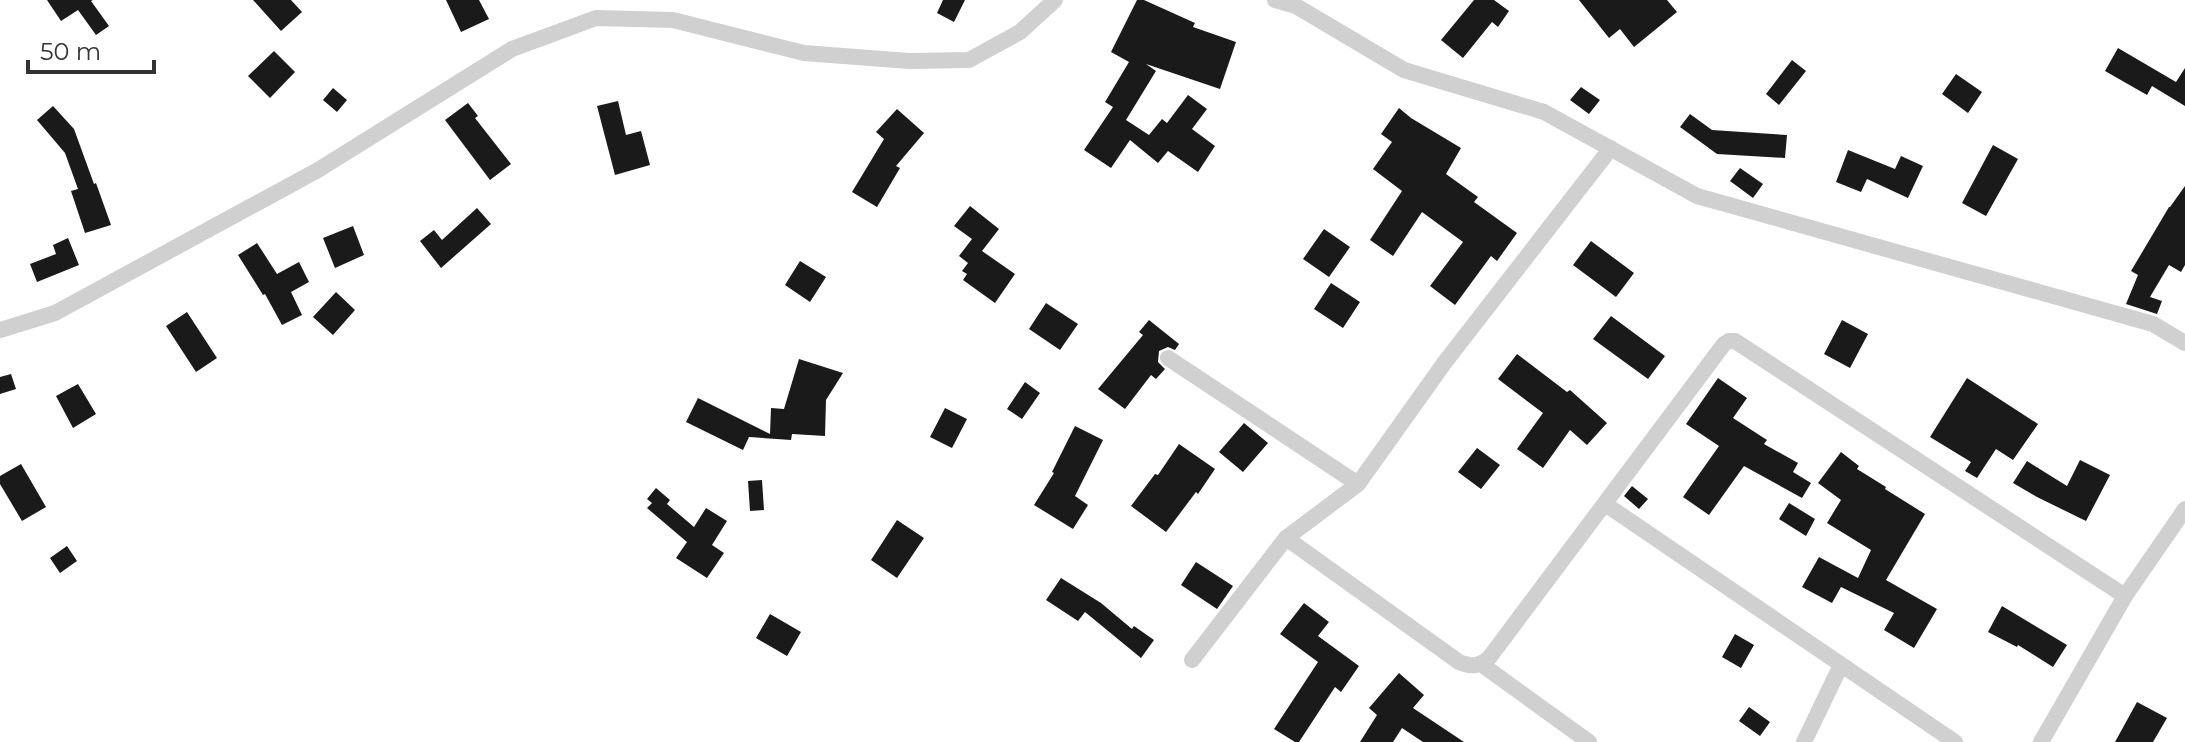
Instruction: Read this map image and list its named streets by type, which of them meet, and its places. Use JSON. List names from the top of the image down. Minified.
{"scale_bar":"50 m"}
